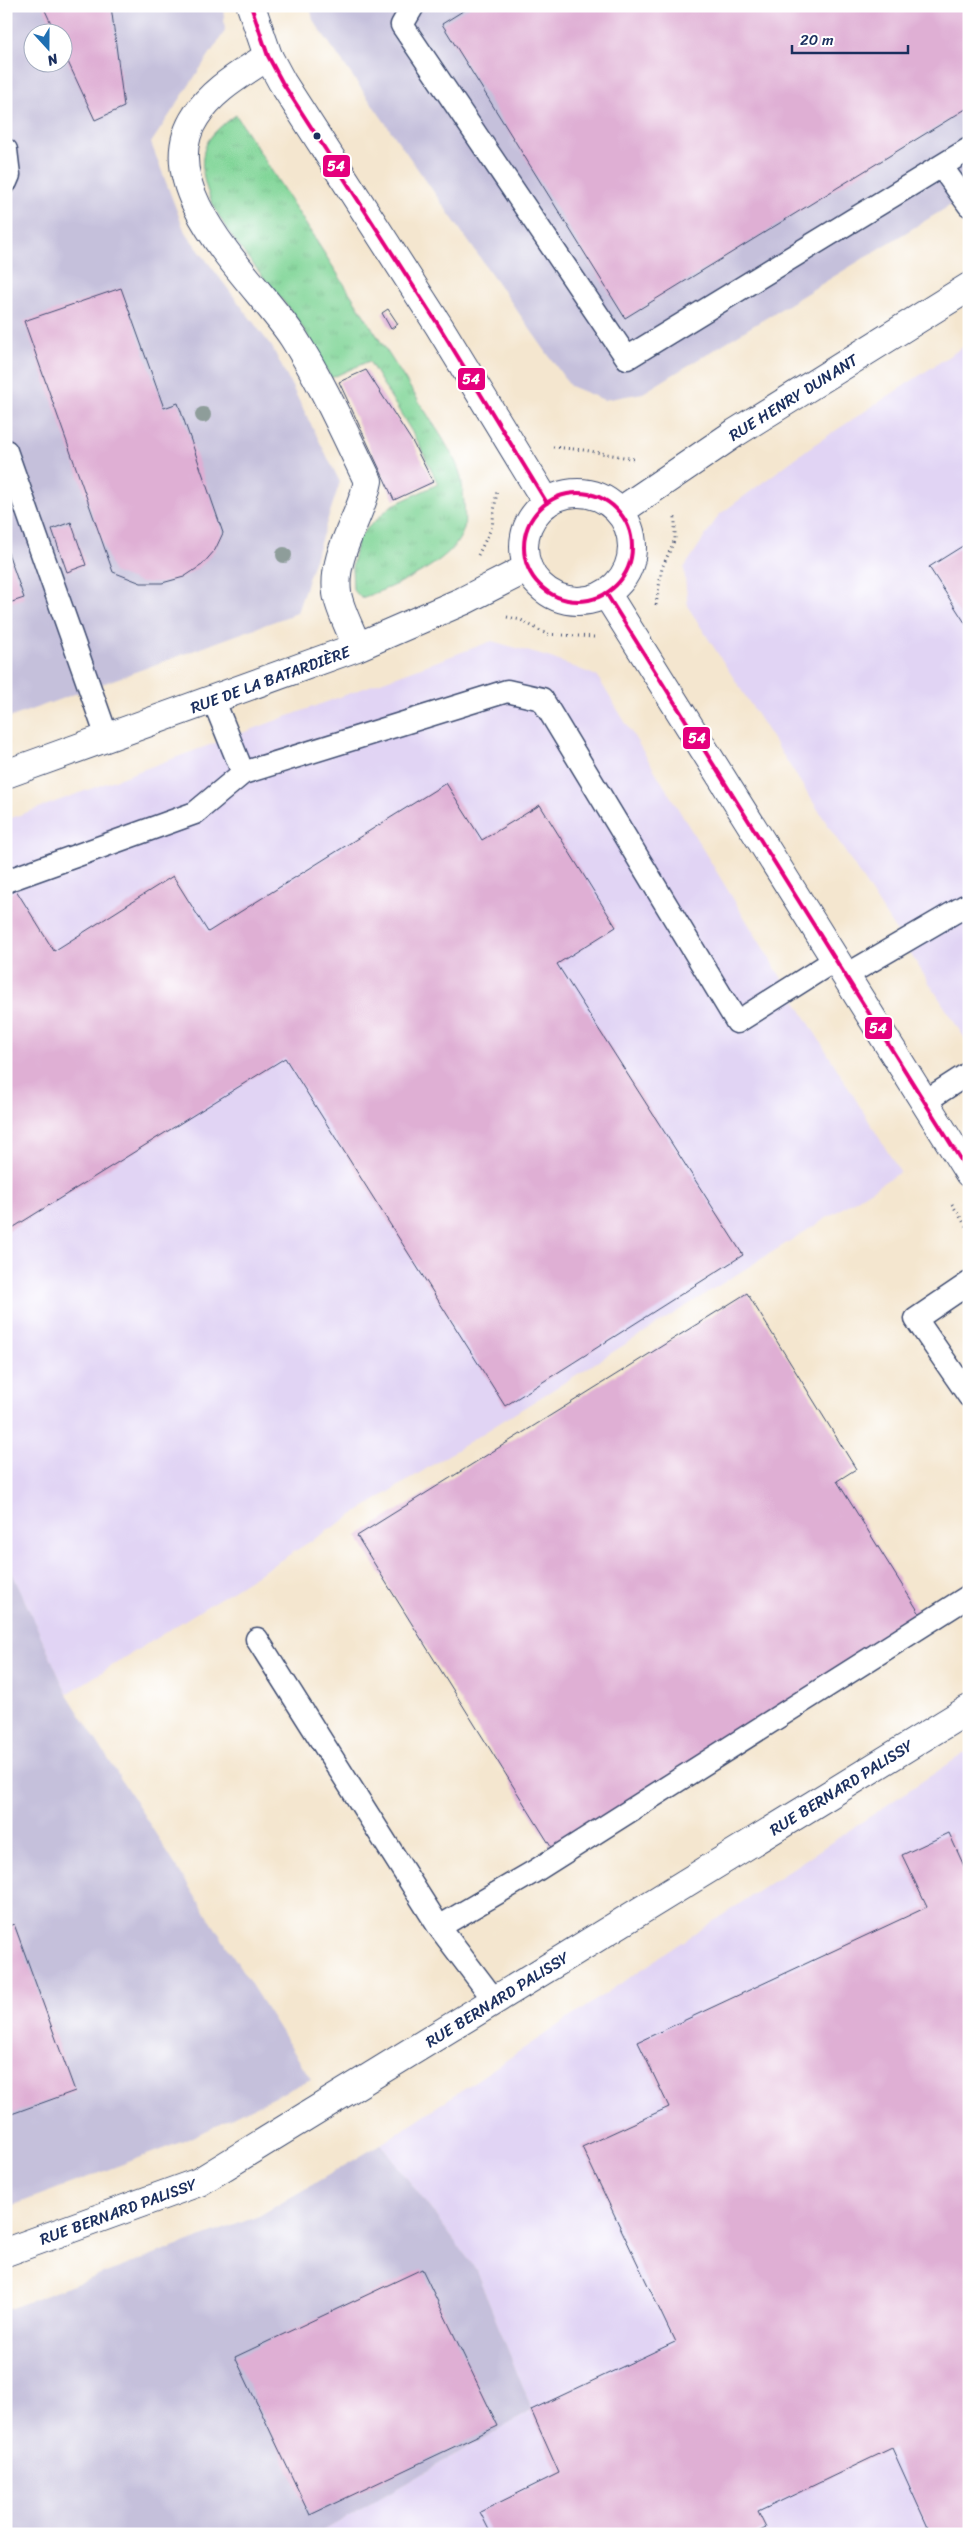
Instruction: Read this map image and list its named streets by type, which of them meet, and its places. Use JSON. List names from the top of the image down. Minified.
{"streets":{"street":["RUE HENRY DUNANT","RUE DE LA BATARDIÈRE","RUE BERNARD PALISSY"]},"crossings":[["RUE HENRY DUNANT","RUE DE LA BATARDIÈRE"]],"lines":["transit line 54"],"scale_bar":"20 m","north":"bottom"}
